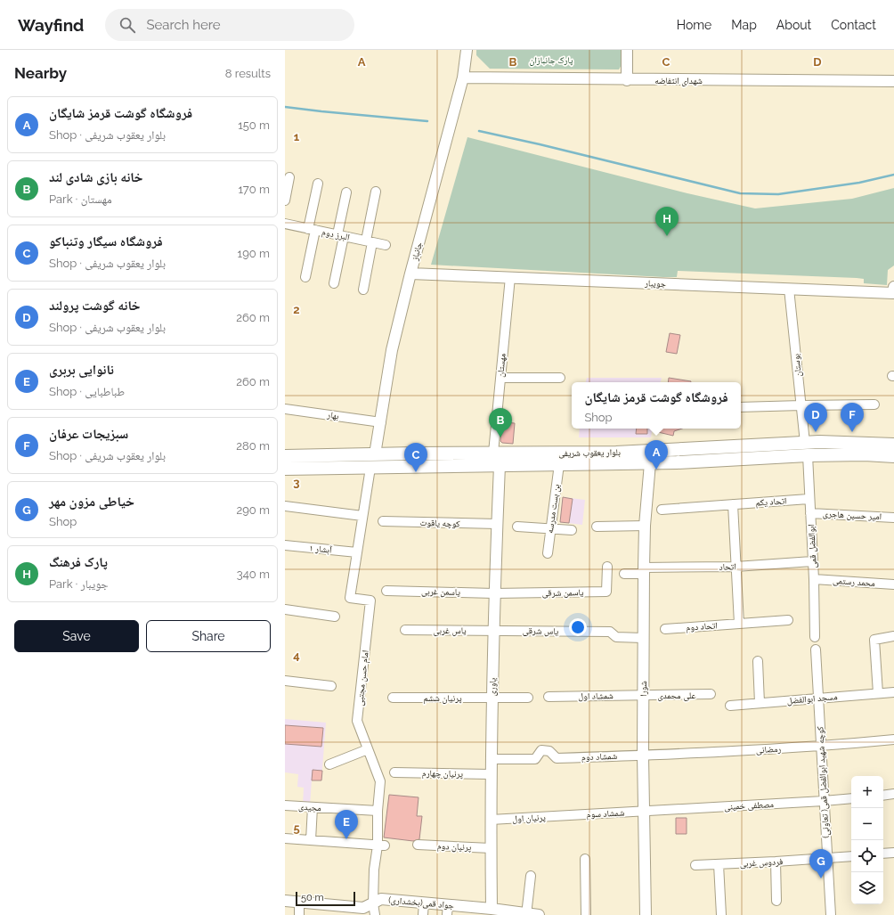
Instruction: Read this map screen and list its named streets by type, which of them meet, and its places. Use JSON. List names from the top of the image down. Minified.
{"streets":{"main road":["بلوار یعقوب شریفی"],"street":["شهدای انتفاضه","البرز دوم","جانباز","جویبار","مهستان","بوستان","بهار","اتحاد یکم","بن بست مدرسه","امیر حسین هاجری","کوچه یاقوت","ابوالفضل قمی","آبشار ۱","اتحاد","محمد رستمی","یاسمن غربی","یاسمن شرقی","اتحاد دوم","یاس غربی","یاس شرقی","امام حسن مجتبی","یاوری","شورا","علی محمدی","شمشاد اول","پرنیان ششم","مسجد ابوالفضل","رمضانی","شمشاد دوم","پرنیان چهارم","کوچه شهید ابوالفضل قمی( تعاونی)","مصطفی خمینی","مجیدی","شمشاد سوم","پرنیان اول","پرنیان دوم","فردوس غربی","جواد قمی(بخشداری)"]},"crossings":[["شهدای انتفاضه","جانباز"],["جانباز","جویبار"],["جانباز","بهار"],["جانباز","بلوار یعقوب شریفی"],["جویبار","مهستان"],["جویبار","بوستان"],["مهستان","بلوار یعقوب شریفی"],["بوستان","بلوار یعقوب شریفی"],["بوستان","ابوالفضل قمی"],["بلوار یعقوب شریفی","بن بست مدرسه"],["بلوار یعقوب شریفی","ابوالفضل قمی"],["بلوار یعقوب شریفی","امام حسن مجتبی"],["بلوار یعقوب شریفی","یاوری"],["بلوار یعقوب شریفی","شورا"],["اتحاد یکم","ابوالفضل قمی"],["امیر حسین هاجری","ابوالفضل قمی"],["کوچه یاقوت","یاوری"],["ابوالفضل قمی","اتحاد"],["ابوالفضل قمی","محمد رستمی"],["آبشار ۱","امام حسن مجتبی"],["اتحاد","شورا"],["یاسمن غربی","یاسمن شرقی"],["یاسمن غربی","یاوری"],["یاسمن شرقی","یاوری"],["یاس غربی","یاس شرقی"],["یاس غربی","یاوری"],["یاس شرقی","یاوری"],["یاس شرقی","شورا"],["امام حسن مجتبی","مجیدی"],["امام حسن مجتبی","جواد قمی(بخشداری)"],["یاوری","پرنیان ششم"],["یاوری","شمشاد دوم"],["یاوری","پرنیان چهارم"],["یاوری","پرنیان اول"],["یاوری","پرنیان دوم"],["یاوری","جواد قمی(بخشداری)"],["شورا","علی محمدی"],["شورا","شمشاد اول"],["شورا","رمضانی"],["شورا","شمشاد دوم"],["شورا","مصطفی خمینی"],["شورا","شمشاد سوم"],["علی محمدی","شمشاد اول"],["مسجد ابوالفضل","کوچه شهید ابوالفضل قمی( تعاونی)"],["رمضانی","شمشاد دوم"],["رمضانی","کوچه شهید ابوالفضل قمی( تعاونی)"],["کوچه شهید ابوالفضل قمی( تعاونی)","مصطفی خمینی"],["کوچه شهید ابوالفضل قمی( تعاونی)","فردوس غربی"],["مصطفی خمینی","شمشاد سوم"],["شمشاد سوم","پرنیان اول"]],"parks":["پارک جانبازان"],"scale_bar":"50 m","page":{"header":"Wayfind","search":"Search here","nav":["Home","Map","About","Contact"],"heading":["Nearby","8 results"],"list":[{"mark":"A","name":"فروشگاه گوشت قرمز شایگان","note":"Shop · بلوار یعقوب شریفی","value":"150 m"},{"mark":"B","name":"خانه بازی شادی لند","note":"Park · مهستان","value":"170 m"},{"mark":"C","name":"فروشگاه سیگار وتنباکو","note":"Shop · بلوار یعقوب شریفی","value":"190 m"},{"mark":"D","name":"خانه گوشت پرولند","note":"Shop · بلوار یعقوب شریفی","value":"260 m"},{"mark":"E","name":"نانوایی بربری","note":"Shop · طباطبایی","value":"260 m"},{"mark":"F","name":"سبزیجات عرفان","note":"Shop · بلوار یعقوب شریفی","value":"280 m"},{"mark":"G","name":"خیاطی مزون مهر","note":"Shop","value":"290 m"},{"mark":"H","name":"پارک فرهنگ","note":"Park · جویبار","value":"340 m"}],"pins":["H","D","F","B","A","C","E","G"],"popup":["فروشگاه گوشت قرمز شایگان","Shop"],"buttons":["Save","Share"],"map_buttons":["+","−"],"scale":"50 m"},"grid":{"columns":["A","B","C","D"],"rows":["1","2","3","4","5"]}}
